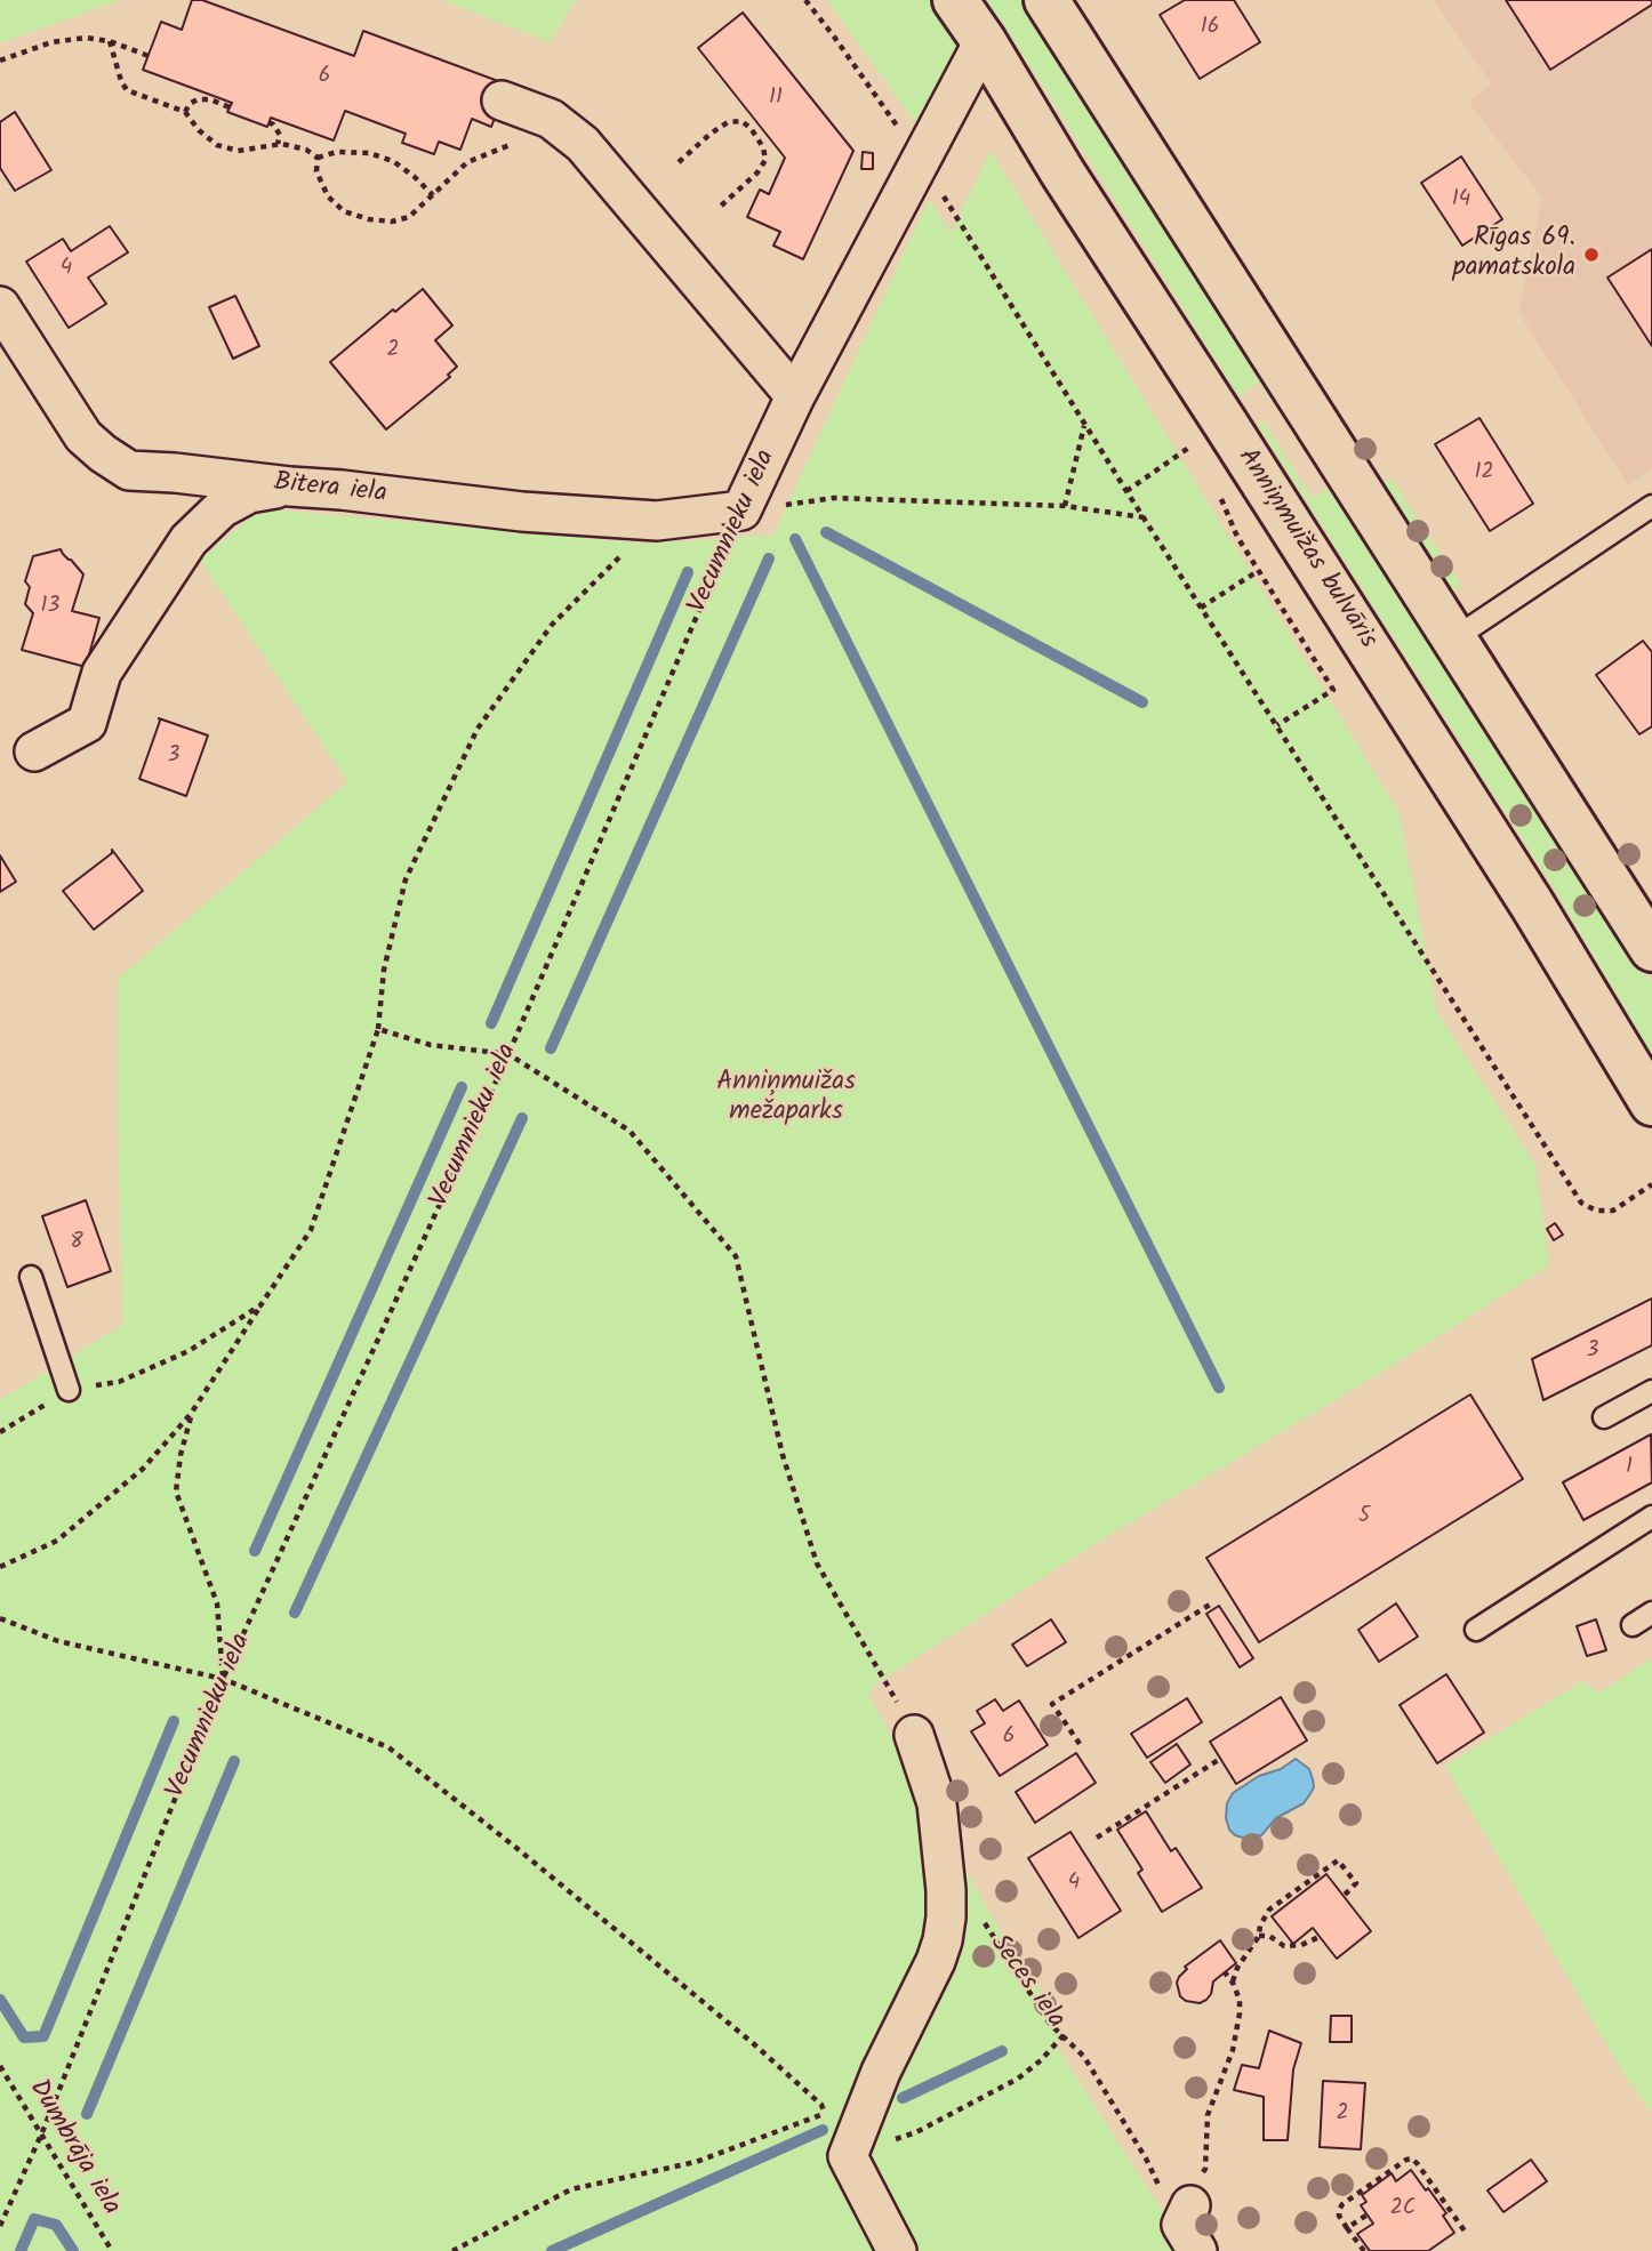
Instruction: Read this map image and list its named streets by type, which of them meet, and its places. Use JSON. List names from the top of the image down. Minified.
{"streets":{"street":["Bitera iela","Vecumnieku iela","Anniņmuižas bulvāris"],"path":["Seces iela","Dumbrāja iela"]},"crossings":[["Bitera iela","Vecumnieku iela"],["Vecumnieku iela","Anniņmuižas bulvāris"],["Vecumnieku iela","Dumbrāja iela"]],"parks":["Anniņmuižas mežaparks"],"places":["Rīgas 69. pamatskola"],"house_numbers":["16","6","11","14","4","2","12","13","3","8","3","1","5","6","4","2","2C"]}
